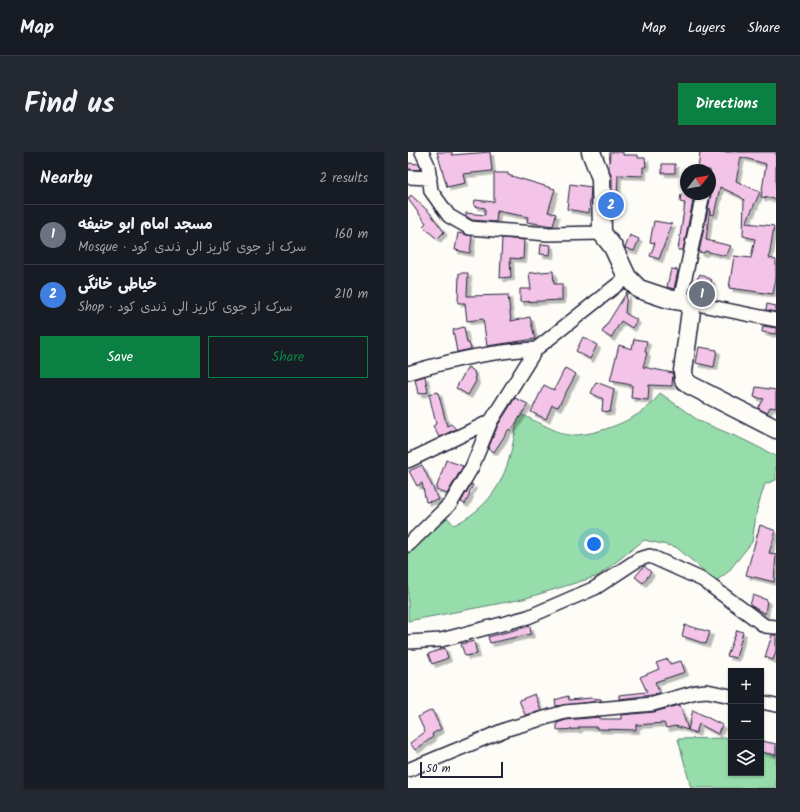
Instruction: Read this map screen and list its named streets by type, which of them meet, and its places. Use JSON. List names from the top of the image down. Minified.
{"scale_bar":"50 m","north":"top right","page":{"header":"Map","nav":["Map","Layers","Share"],"title":"Find us","buttons":["Directions",["Save","Share"]],"heading":["Nearby","2 results"],"pins":["2","1"],"list":[{"mark":"1","name":"مسجد امام ابو حنیفه","note":"Mosque · سرک از جوی کاریز الی ذندی کود","value":"160 m"},{"mark":"2","name":"خیاطی خانگی","note":"Shop · سرک از جوی کاریز الی ذندی کود","value":"210 m"}],"map_buttons":["+","−"],"scale":"50 m"}}
